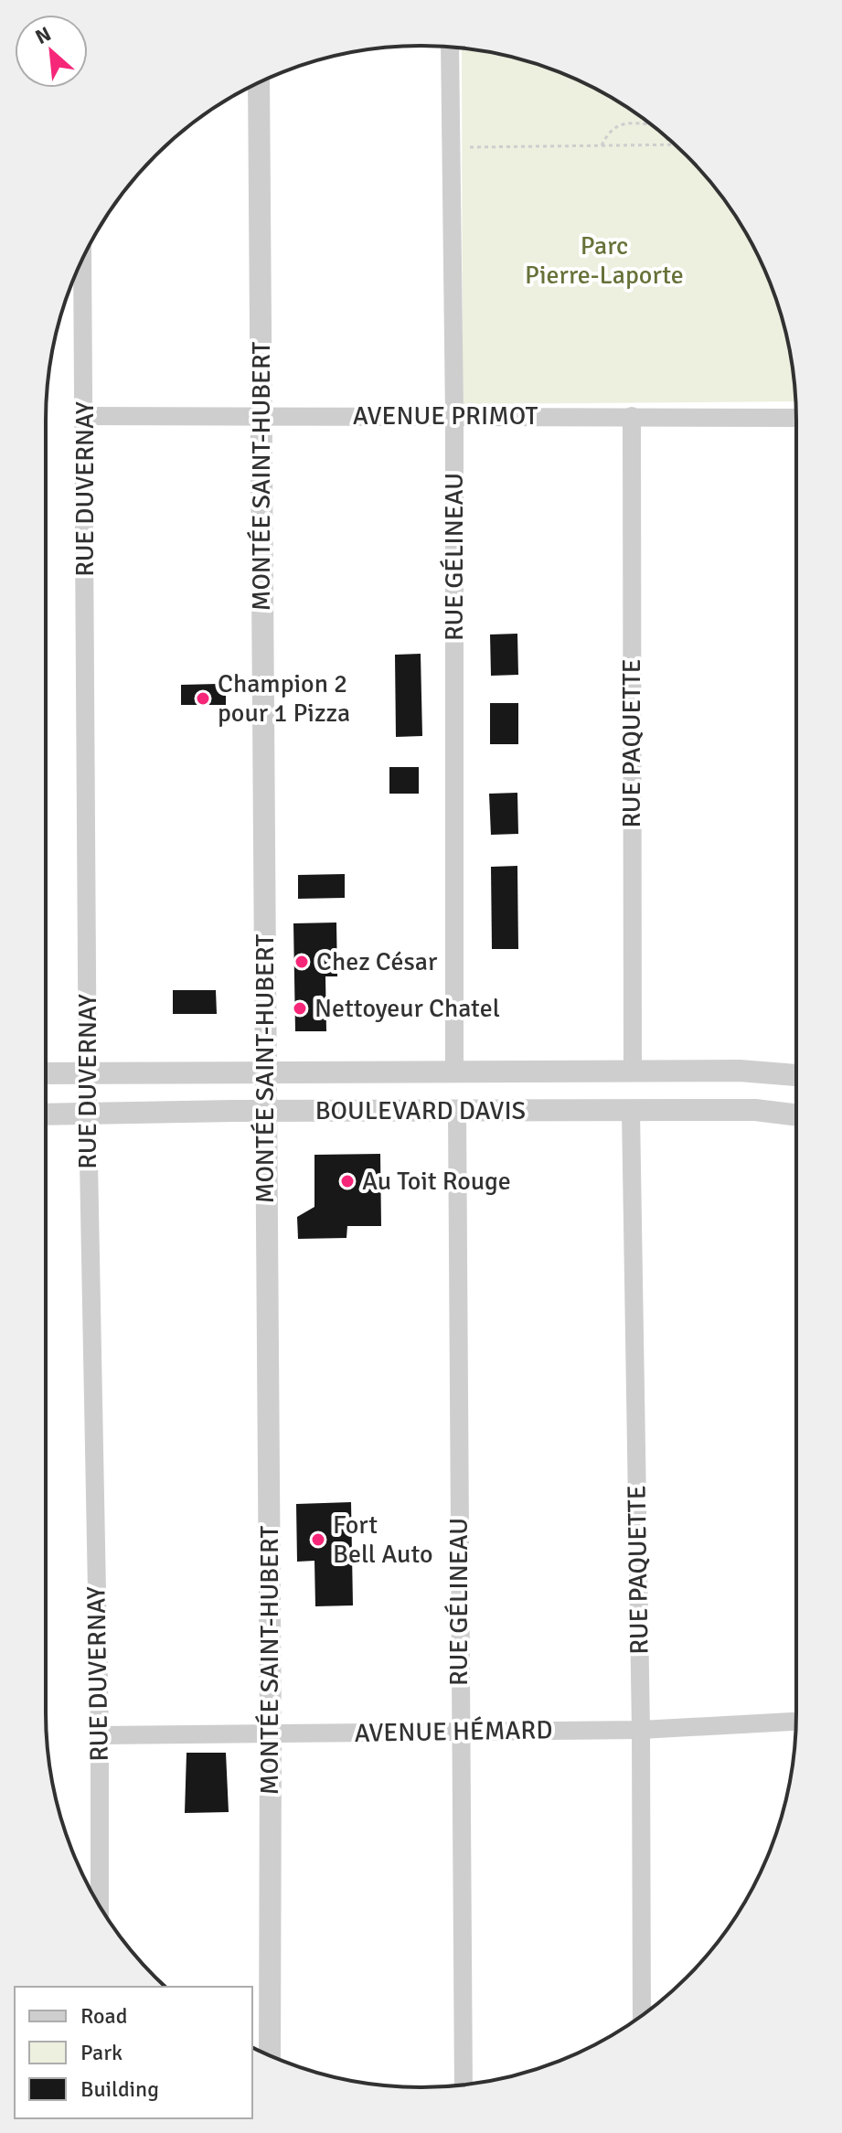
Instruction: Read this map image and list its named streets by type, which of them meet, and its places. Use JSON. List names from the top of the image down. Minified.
{"streets":{"street":["AVENUE PRIMOT","MONTÉE SAINT-HUBERT","RUE DUVERNAY","RUE GÉLINEAU","RUE PAQUETTE","BOULEVARD DAVIS","AVENUE HÉMARD"]},"crossings":[["AVENUE PRIMOT","MONTÉE SAINT-HUBERT"],["AVENUE PRIMOT","RUE DUVERNAY"],["AVENUE PRIMOT","RUE GÉLINEAU"],["AVENUE PRIMOT","RUE PAQUETTE"],["MONTÉE SAINT-HUBERT","BOULEVARD DAVIS"],["MONTÉE SAINT-HUBERT","AVENUE HÉMARD"],["RUE DUVERNAY","BOULEVARD DAVIS"],["RUE DUVERNAY","AVENUE HÉMARD"],["RUE GÉLINEAU","BOULEVARD DAVIS"],["RUE GÉLINEAU","AVENUE HÉMARD"],["RUE PAQUETTE","BOULEVARD DAVIS"],["RUE PAQUETTE","AVENUE HÉMARD"]],"parks":["Parc Pierre-Laporte"],"places":["Champion 2 pour 1 Pizza","Chez César","Nettoyeur Chatel","Au Toit Rouge","Fort Bell Auto"],"legend":["Road","Park","Building"],"north":"top left"}
